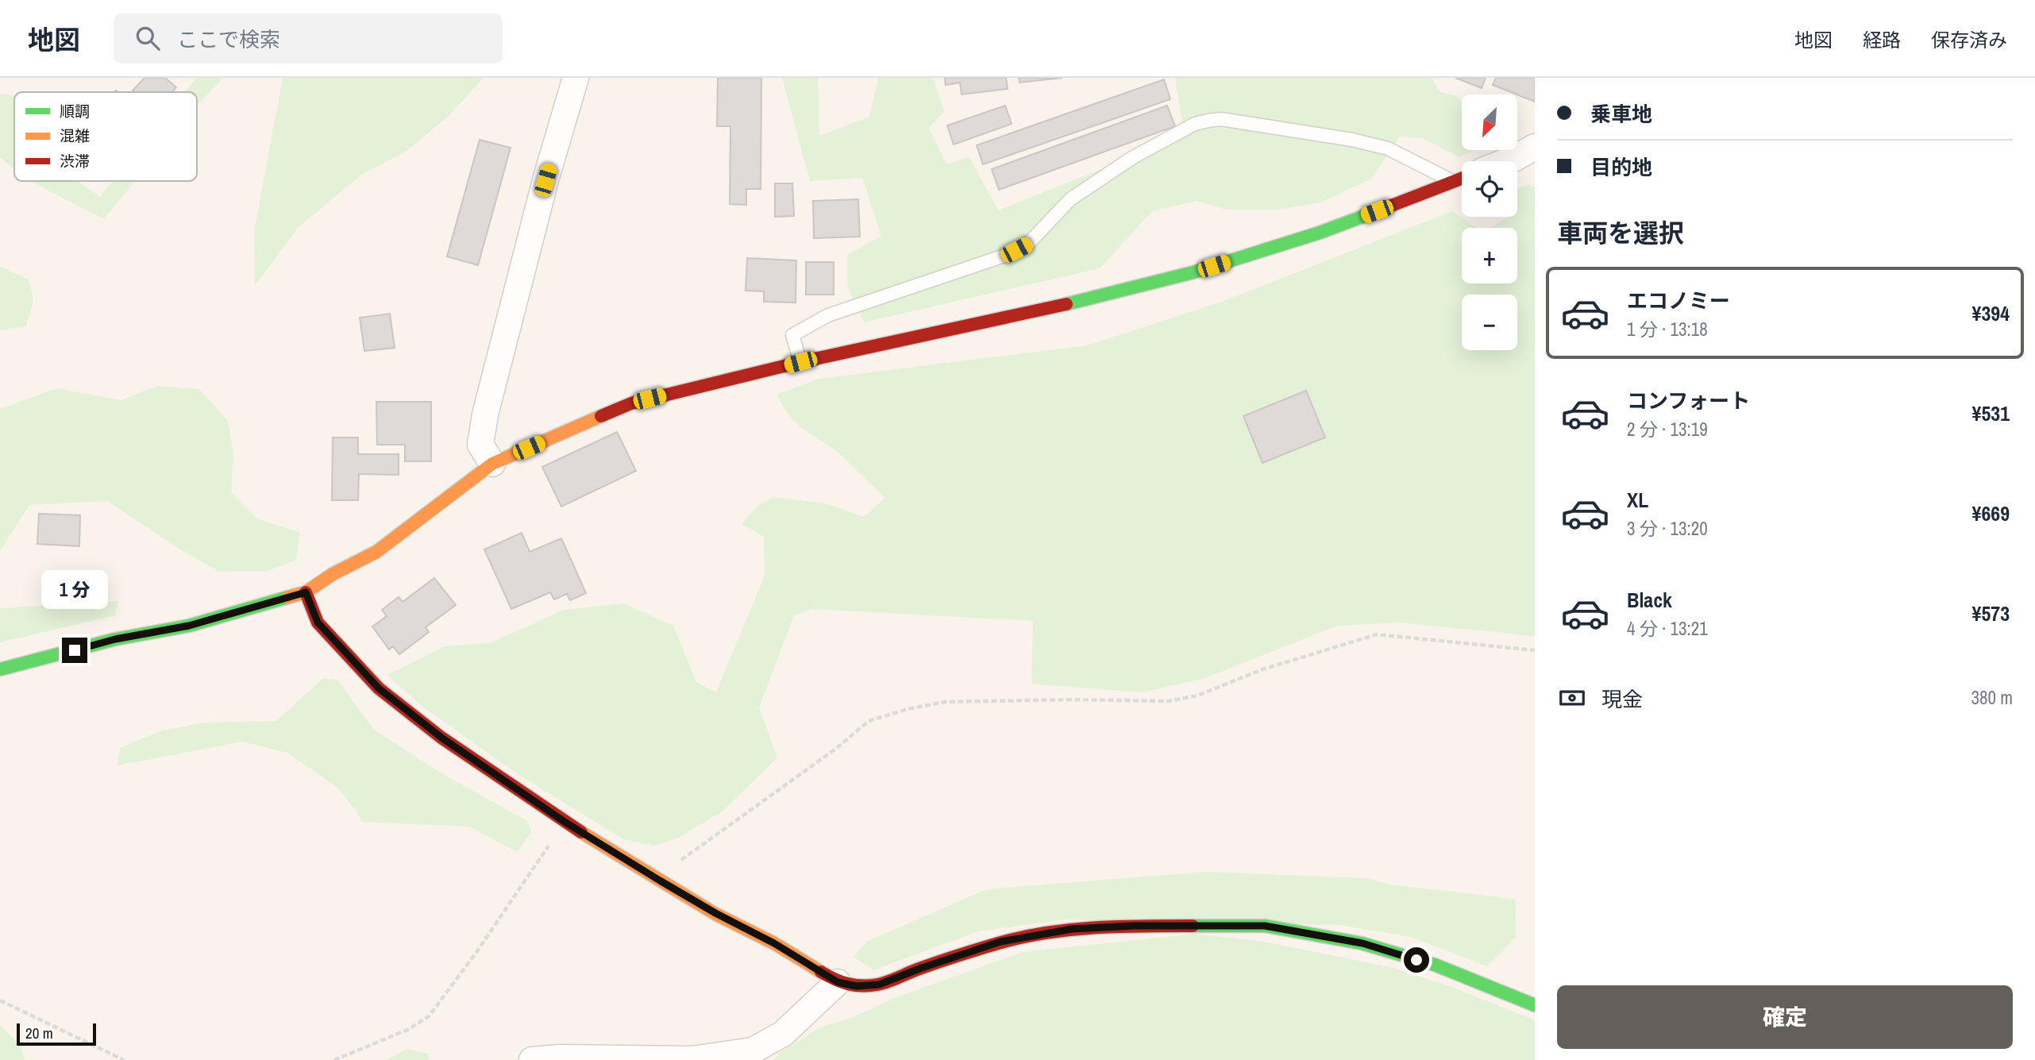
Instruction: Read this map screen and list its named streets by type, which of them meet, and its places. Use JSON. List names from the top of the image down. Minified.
{"legend":["順調","混雑","渋滞"],"scale_bar":"20 m","north":"bottom left","page":{"header":"地図","search":"ここで検索","nav":["地図","経路","保存済み"],"banner":["乗車地","目的地"],"map_buttons":["+","−"],"heading":"車両を選択","list":[{"name":"エコノミー","note":"1 分 · 13:18","value":"¥394"},{"name":"コンフォート","note":"2 分 · 13:19","value":"¥531"},{"name":"XL","note":"3 分 · 13:20","value":"¥669"},{"name":"Black","note":"4 分 · 13:21","value":"¥573"}],"bubble":"1 分","pay":["現金","380 m"],"buttons":"確定","scale":"20 m"}}
